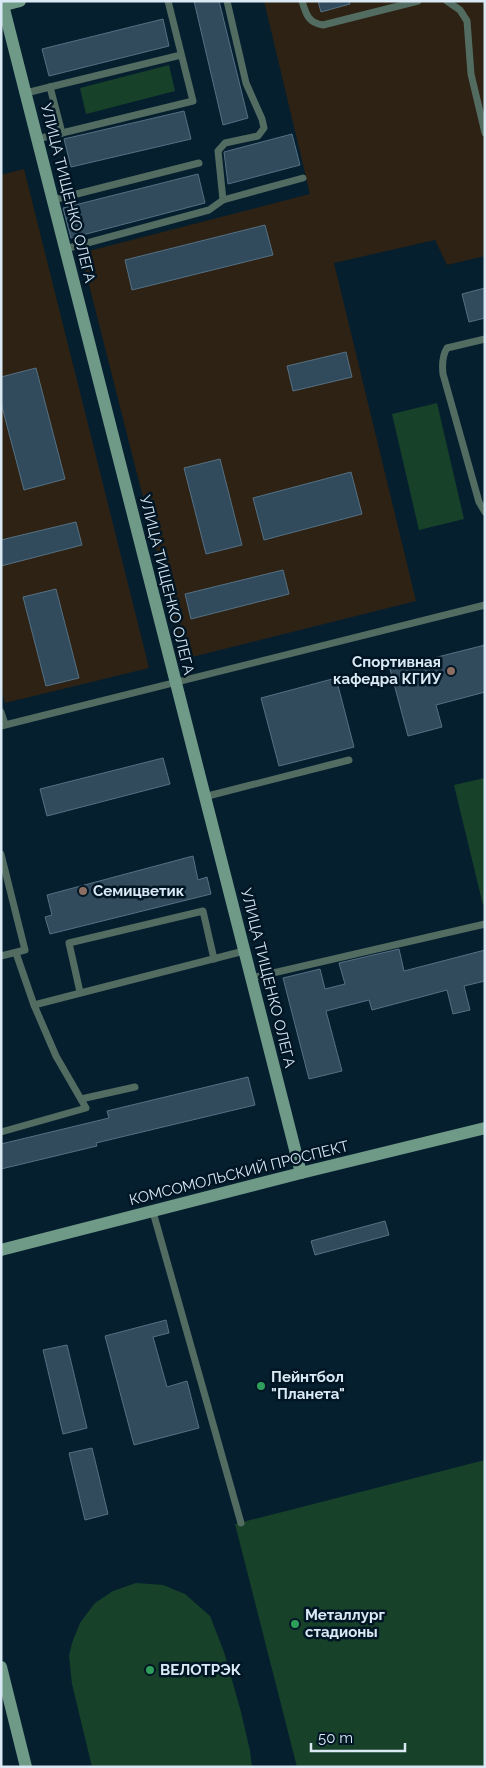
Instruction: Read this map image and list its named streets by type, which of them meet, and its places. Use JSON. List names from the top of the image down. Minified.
{"streets":{"street":["УЛИЦА ТИЩЕНКО ОЛЕГА","КОМСОМОЛЬСКИЙ ПРОСПЕКТ"]},"crossings":[["УЛИЦА ТИЩЕНКО ОЛЕГА","КОМСОМОЛЬСКИЙ ПРОСПЕКТ"]],"places":["Спортивная кафедра КГИУ","Семицветик","Пейнтбол \"Планета\"","Металлург стадионы","ВЕЛОТРЭК"],"scale_bar":"50 m"}
